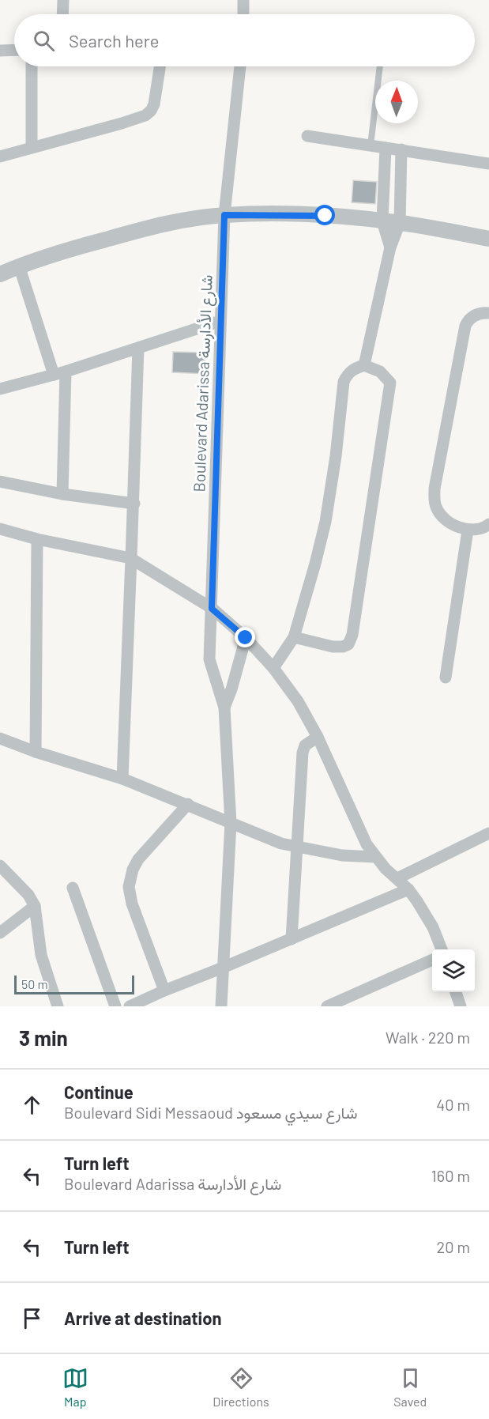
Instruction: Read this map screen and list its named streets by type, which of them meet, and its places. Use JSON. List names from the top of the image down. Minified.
{"streets":{"street":["Boulevard Adarissa شارع الأدارسة"]},"scale_bar":"50 m","north":"top","page":{"search":"Search here","scale":"50 m","heading":["3 min","Walk · 220 m"],"list":[["Continue","Boulevard Sidi Messaoud شارع سيدي مسعود","40 m"],["Turn left","Boulevard Adarissa شارع الأدارسة","160 m"],["Turn left","20 m"],"Arrive at destination"],"nav":["Map","Directions","Saved"]}}
